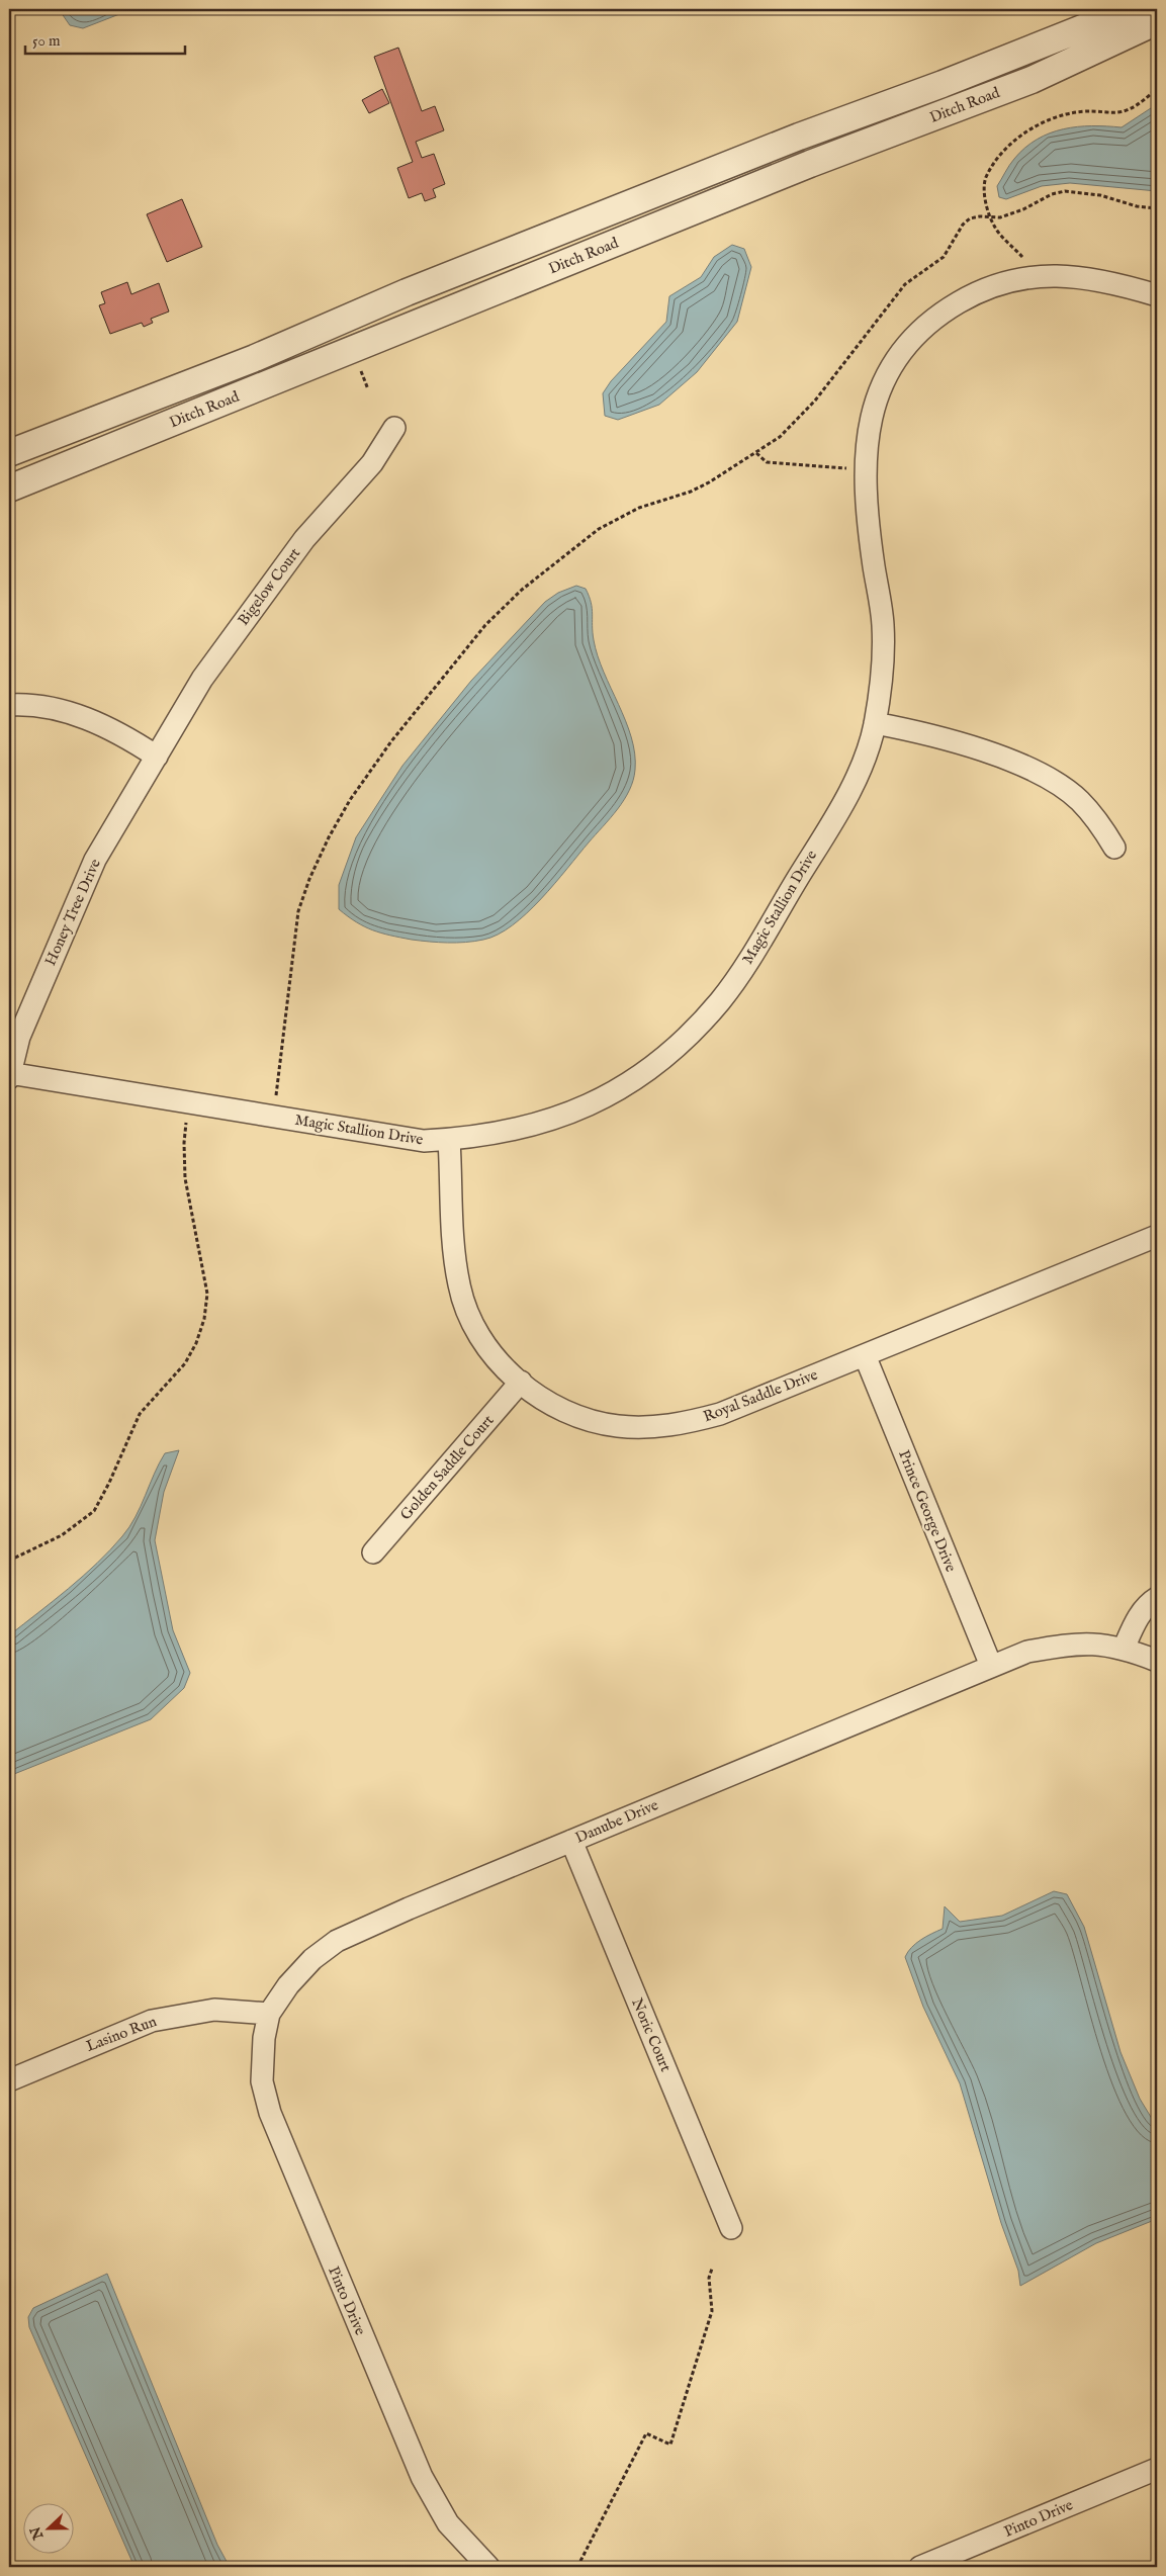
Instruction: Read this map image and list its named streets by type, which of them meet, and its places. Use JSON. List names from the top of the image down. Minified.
{"streets":{"street":["Ditch Road","Bigelow Court","Magic Stallion Drive","Honey Tree Drive","Royal Saddle Drive","Golden Saddle Court","Prince George Drive","Danube Drive","Lasino Run","Noric Court","Pinto Drive"]},"crossings":[["Bigelow Court","Honey Tree Drive"],["Magic Stallion Drive","Honey Tree Drive"],["Magic Stallion Drive","Royal Saddle Drive"],["Royal Saddle Drive","Golden Saddle Court"],["Royal Saddle Drive","Prince George Drive"],["Prince George Drive","Danube Drive"],["Danube Drive","Lasino Run"],["Danube Drive","Noric Court"],["Danube Drive","Pinto Drive"],["Lasino Run","Pinto Drive"]],"scale_bar":"50 m","north":"left"}
